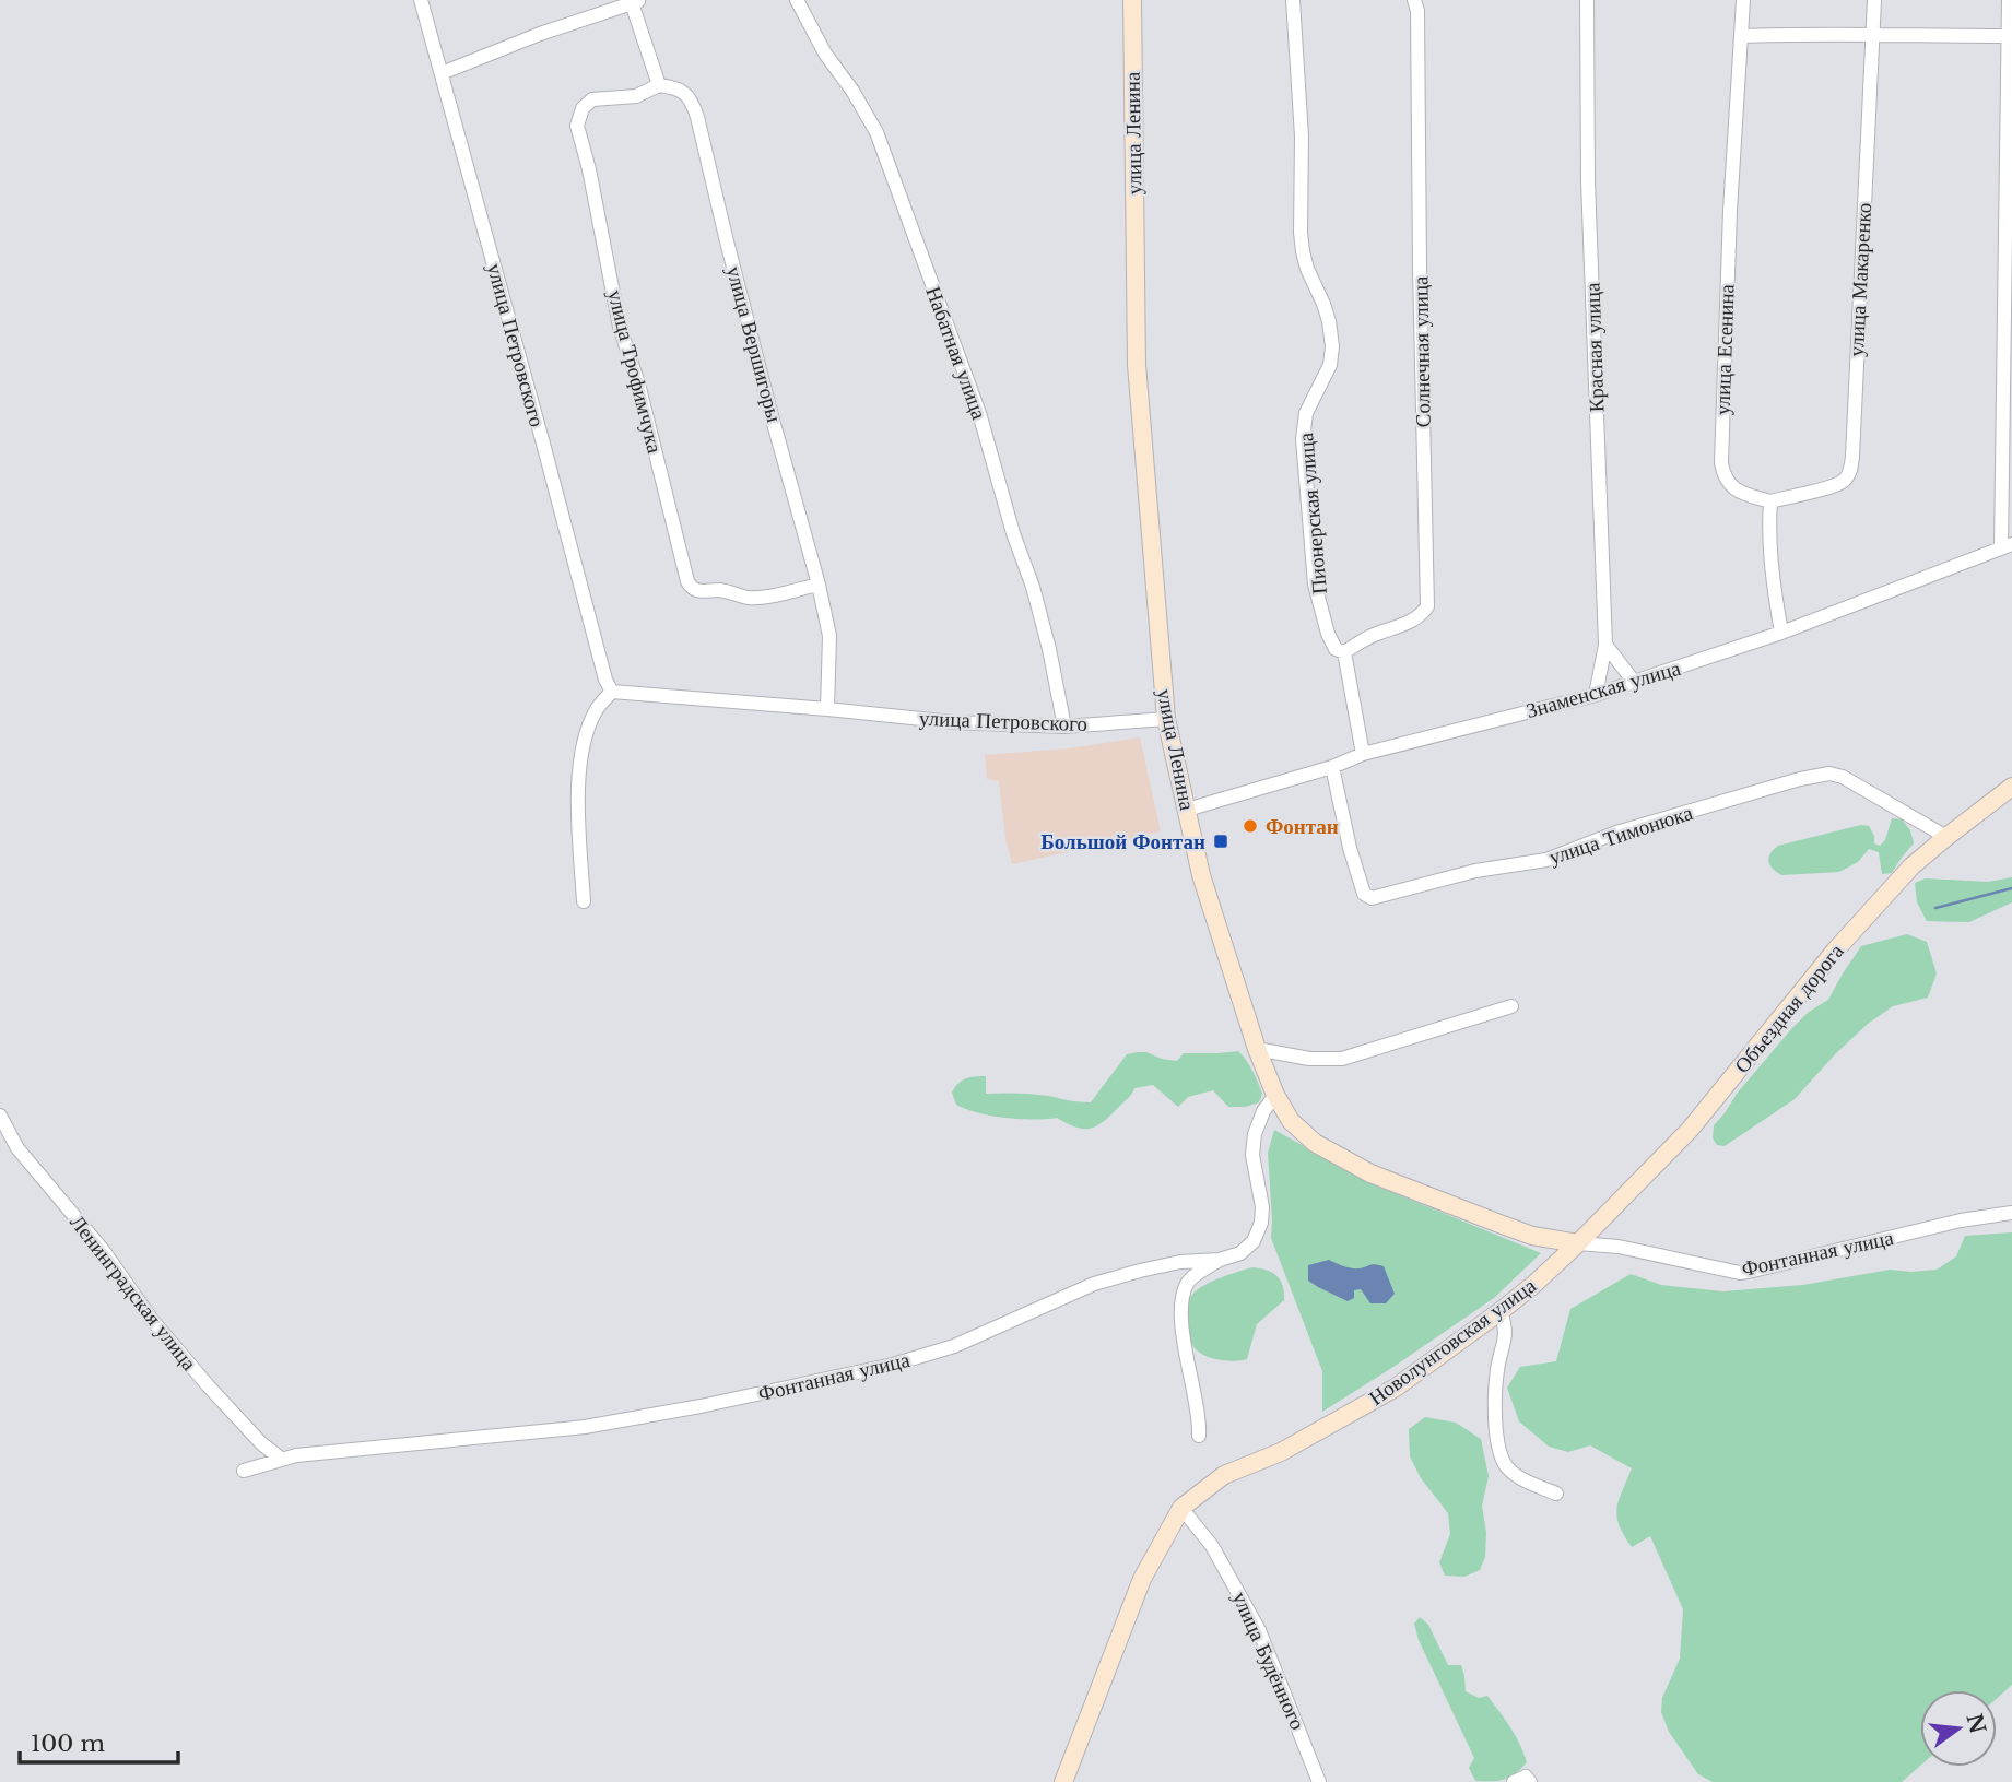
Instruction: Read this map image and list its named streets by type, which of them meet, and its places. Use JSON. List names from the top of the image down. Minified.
{"streets":{"street":["улица Ленина","улица Макаренко","улица Вершигоры","улица Петровского","Красная улица","улица Есенина","Солнечная улица","Набатная улица","улица Трофимчука","Пионерская улица","Знаменская улица","улица Тимонюка","Объездная дорога","Фонтанная улица","Ленинградская улица","Новолунговская улица","улица Будённого"]},"crossings":[["улица Ленина","улица Петровского"],["улица Ленина","Знаменская улица"],["улица Ленина","Объездная дорога"],["улица Ленина","Фонтанная улица"],["улица Ленина","Новолунговская улица"],["улица Макаренко","улица Есенина"],["улица Вершигоры","улица Петровского"],["улица Вершигоры","улица Трофимчука"],["улица Петровского","Набатная улица"],["Красная улица","Знаменская улица"],["Солнечная улица","Пионерская улица"],["Пионерская улица","Знаменская улица"],["Знаменская улица","улица Тимонюка"],["улица Тимонюка","Объездная дорога"],["Объездная дорога","Фонтанная улица"],["Объездная дорога","Новолунговская улица"],["Фонтанная улица","Ленинградская улица"],["Фонтанная улица","Новолунговская улица"],["Новолунговская улица","улица Будённого"]],"places":{"other":["Фонтан"],"transit":["Большой Фонтан"]},"scale_bar":"100 m","north":"right"}
